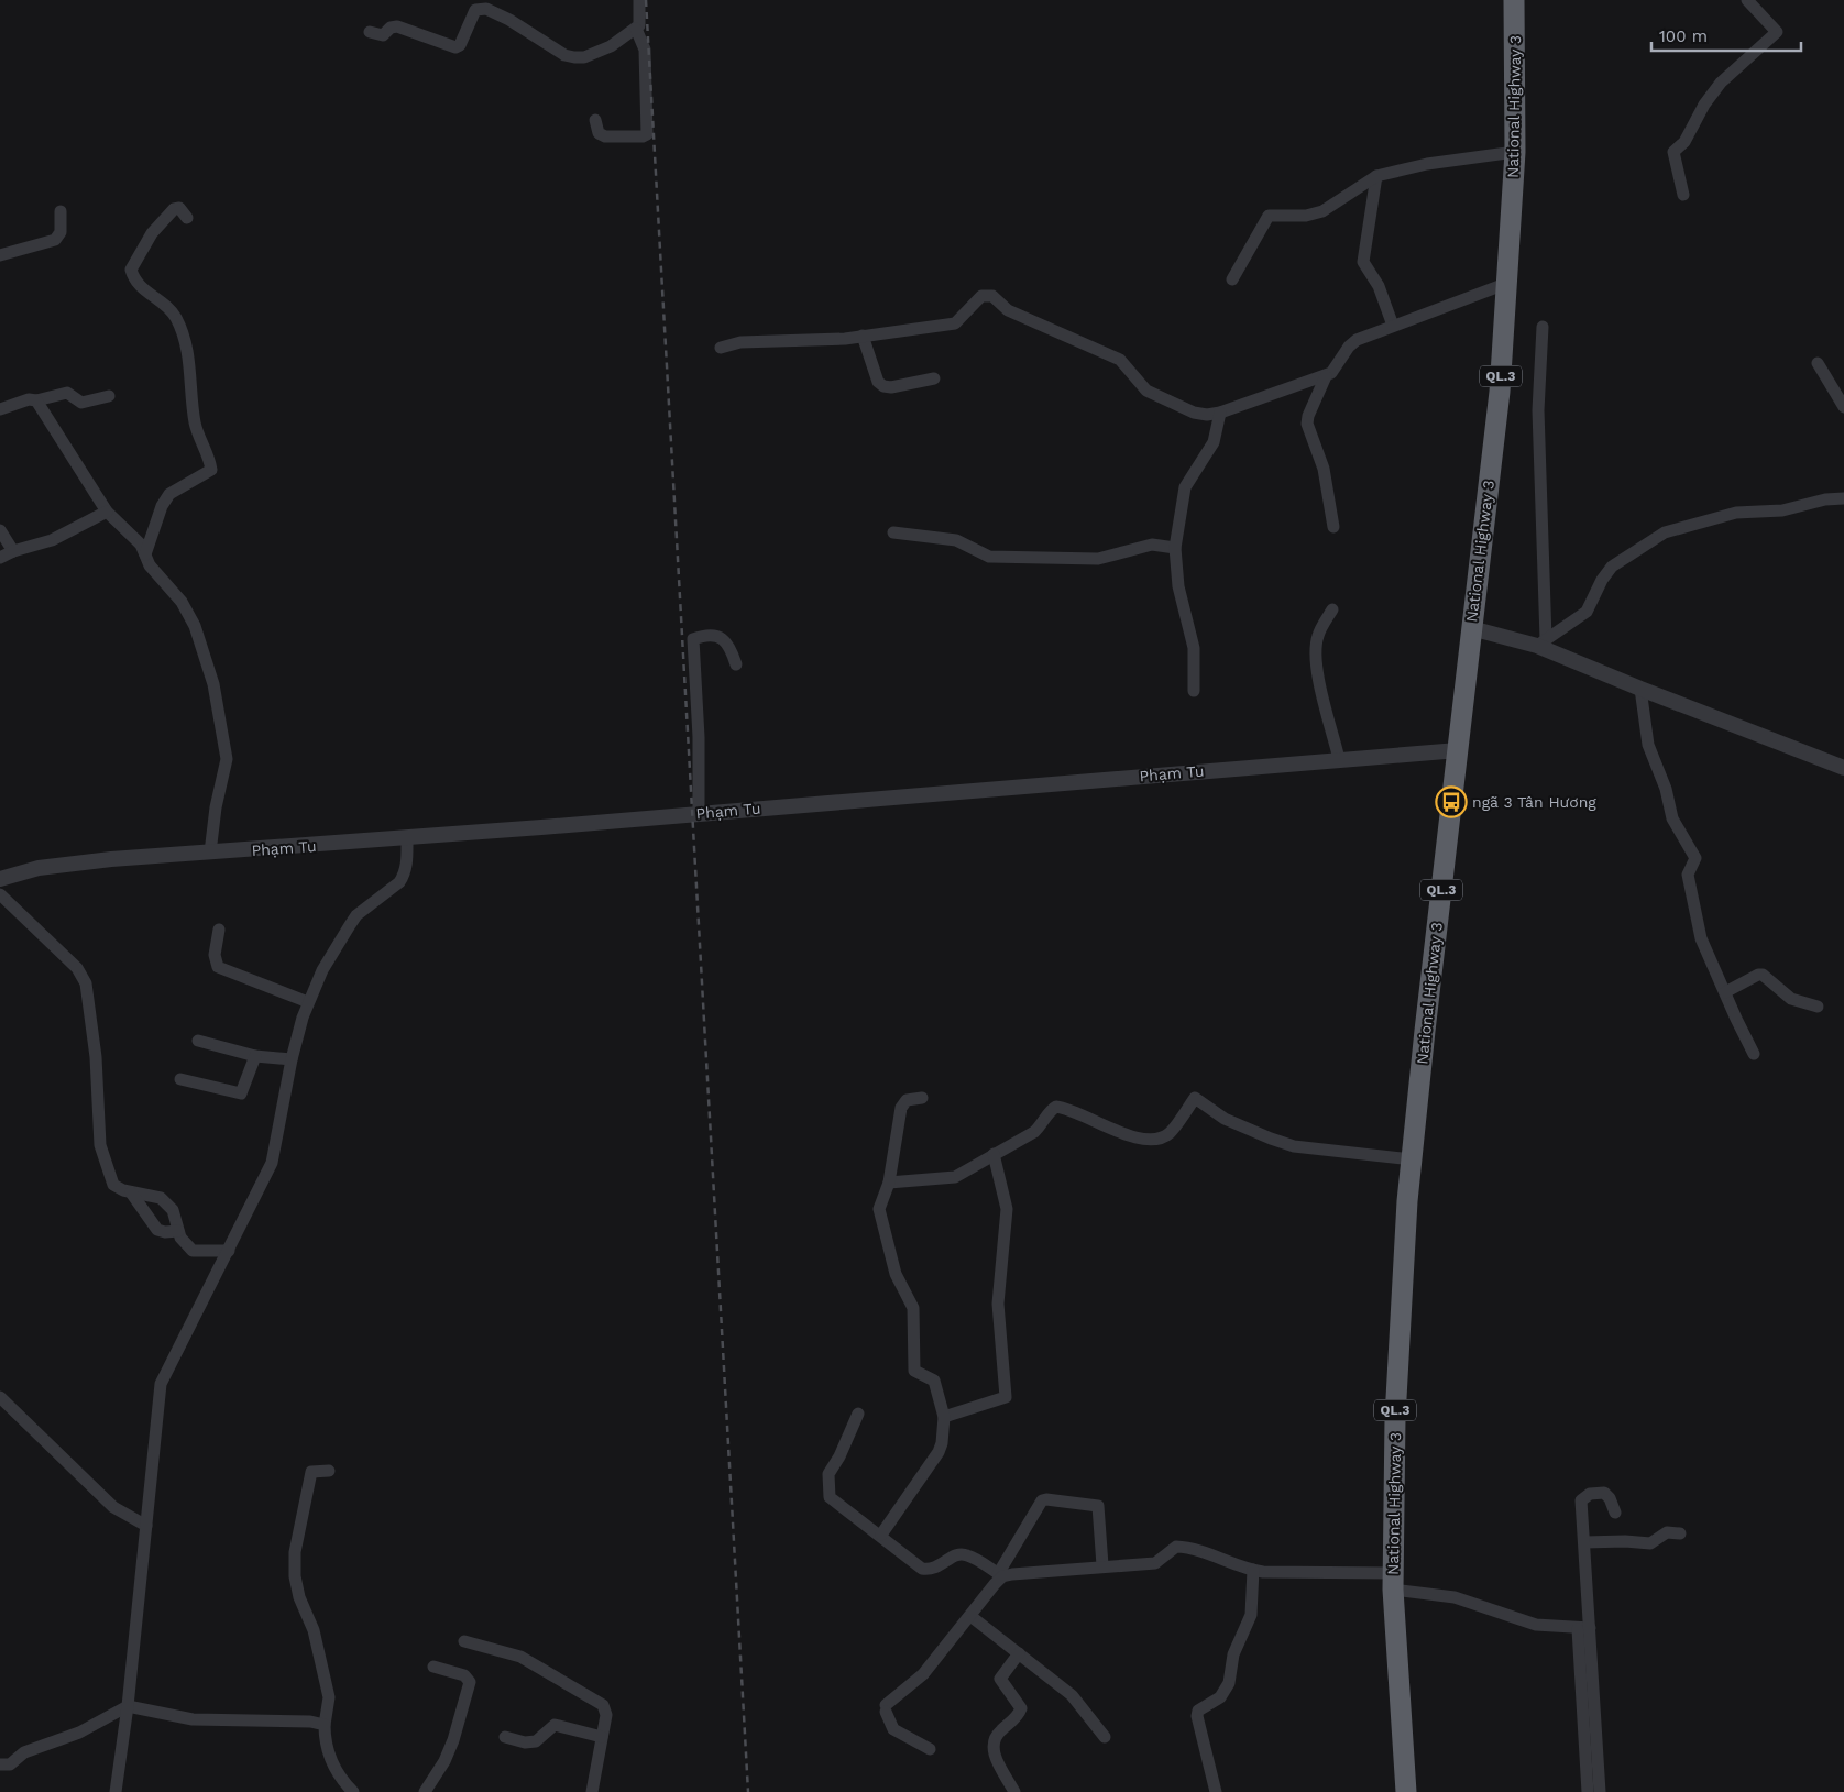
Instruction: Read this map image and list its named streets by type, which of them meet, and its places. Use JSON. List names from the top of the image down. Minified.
{"streets":{"highway":["National Highway 3","QL.3"],"street":["Phạm Tu"]},"crossings":[["National Highway 3","Phạm Tu"]],"places":{"bus stop":["ngã 3 Tân Hương"]},"scale_bar":"100 m"}
